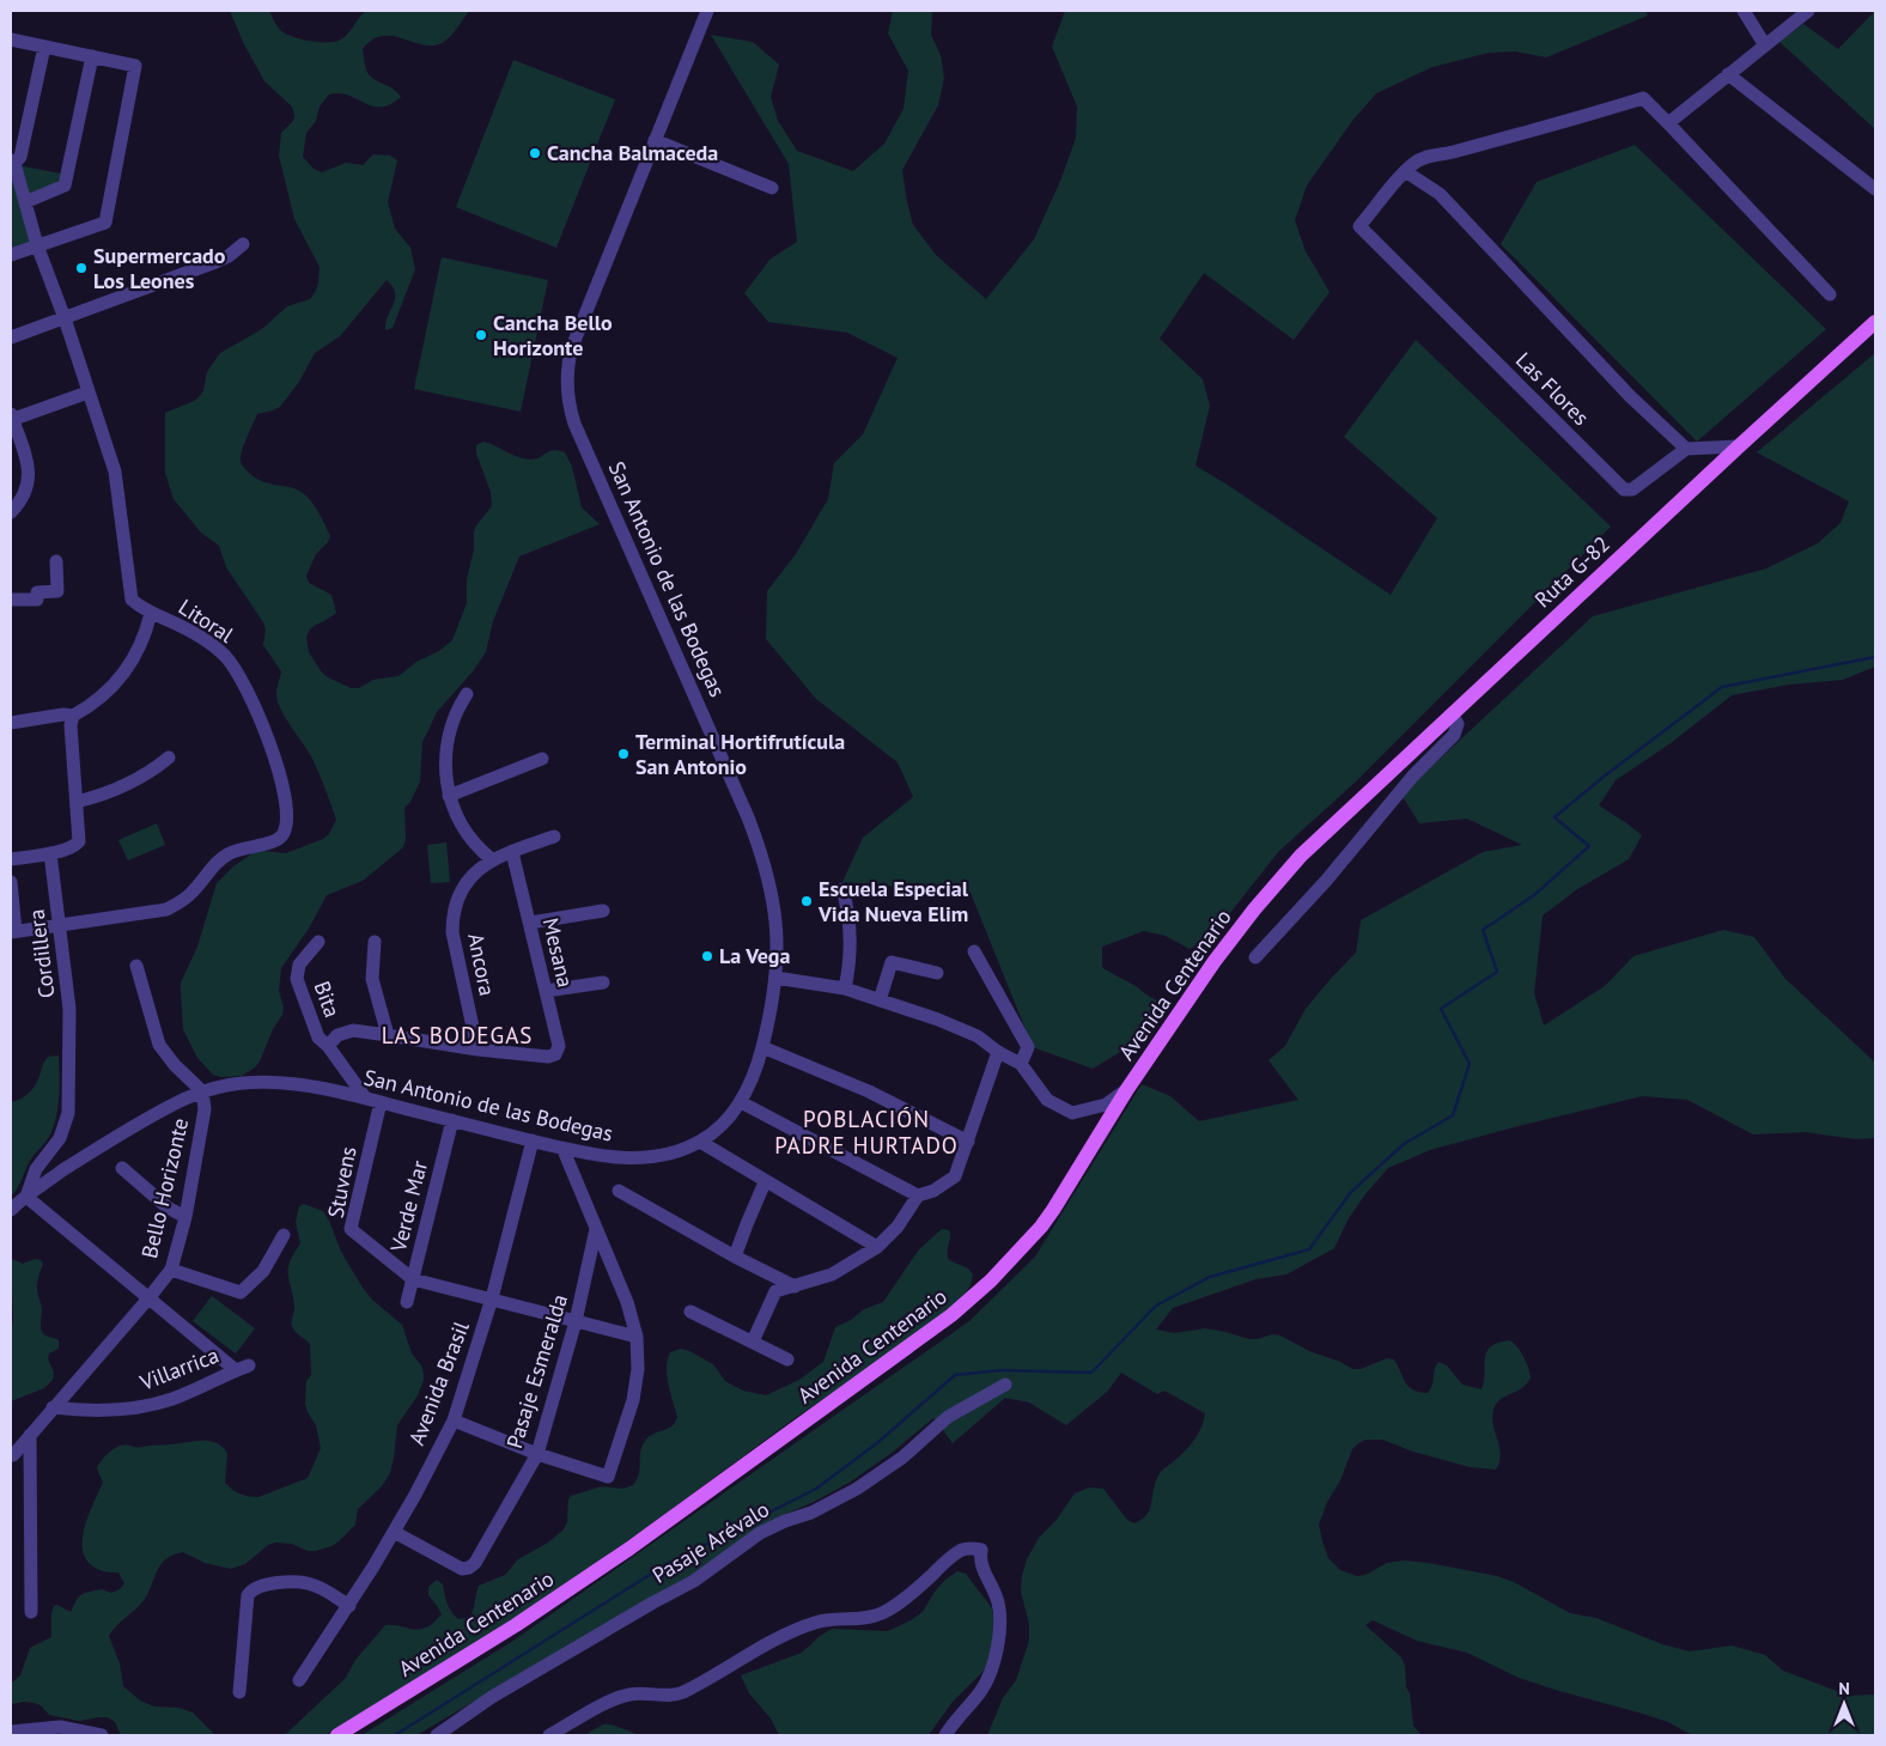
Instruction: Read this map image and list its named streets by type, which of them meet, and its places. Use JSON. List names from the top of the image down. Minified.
{"streets":{"main road":["Ruta G-82","Avenida Centenario"],"street":["Las Flores","San Antonio de las Bodegas","Litoral","Mesana","Cordillera","Ancora","Bita","Stuvens","Bello Horizonte","Verde Mar","Villarrica","Pasaje Esmeralda","Avenida Brasil","Pasaje Arévalo"]},"crossings":[["Ruta G-82","Avenida Centenario"],["San Antonio de las Bodegas","Cordillera"],["San Antonio de las Bodegas","Bita"],["San Antonio de las Bodegas","Stuvens"],["San Antonio de las Bodegas","Bello Horizonte"],["San Antonio de las Bodegas","Verde Mar"],["San Antonio de las Bodegas","Avenida Brasil"],["Litoral","Cordillera"],["Mesana","Ancora"],["Stuvens","Verde Mar"],["Bello Horizonte","Villarrica"],["Pasaje Esmeralda","Avenida Brasil"]],"districts":["LAS BODEGAS","POBLACIÓN PADRE HURTADO"],"places":["Cancha Balmaceda","Supermercado Los Leones","Cancha Bello Horizonte","Terminal Hortifrutícula San Antonio","Escuela Especial Vida Nueva Elim","La Vega"],"north":"top"}
